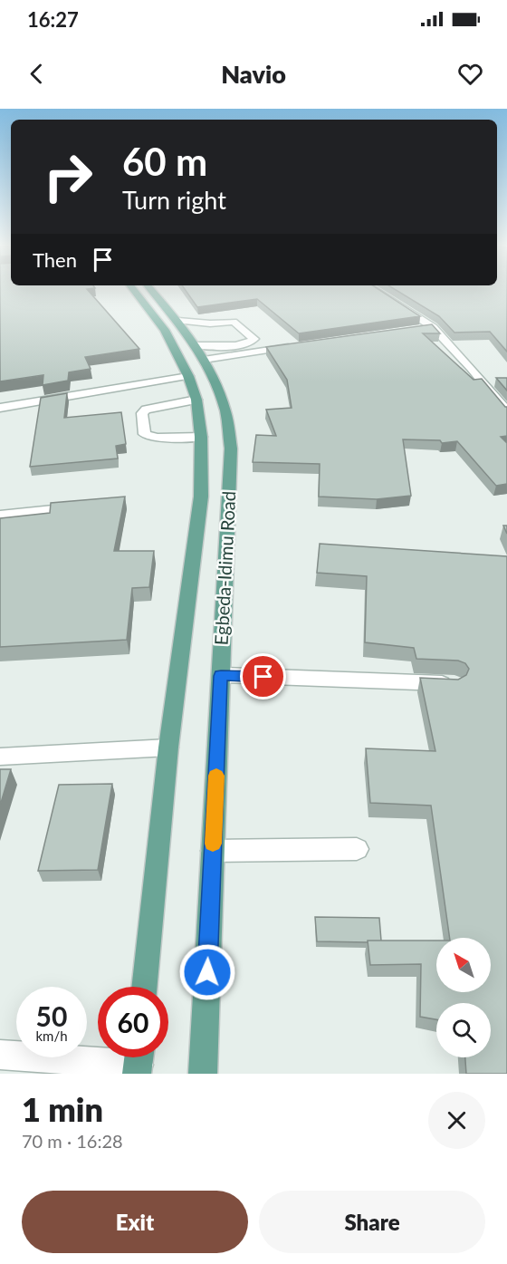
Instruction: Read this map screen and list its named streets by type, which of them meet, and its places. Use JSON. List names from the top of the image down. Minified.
{"streets":{"main road":["Egbeda-Idimu Road"]},"north":"top left","page":{"status":"16:27","header":"Navio","turn":["60 m","Turn right"],"then":"Then","speed":"50 km/h","limit":"60","heading":["1 min","70 m · 16:28"],"buttons":["Exit","Share"]}}
